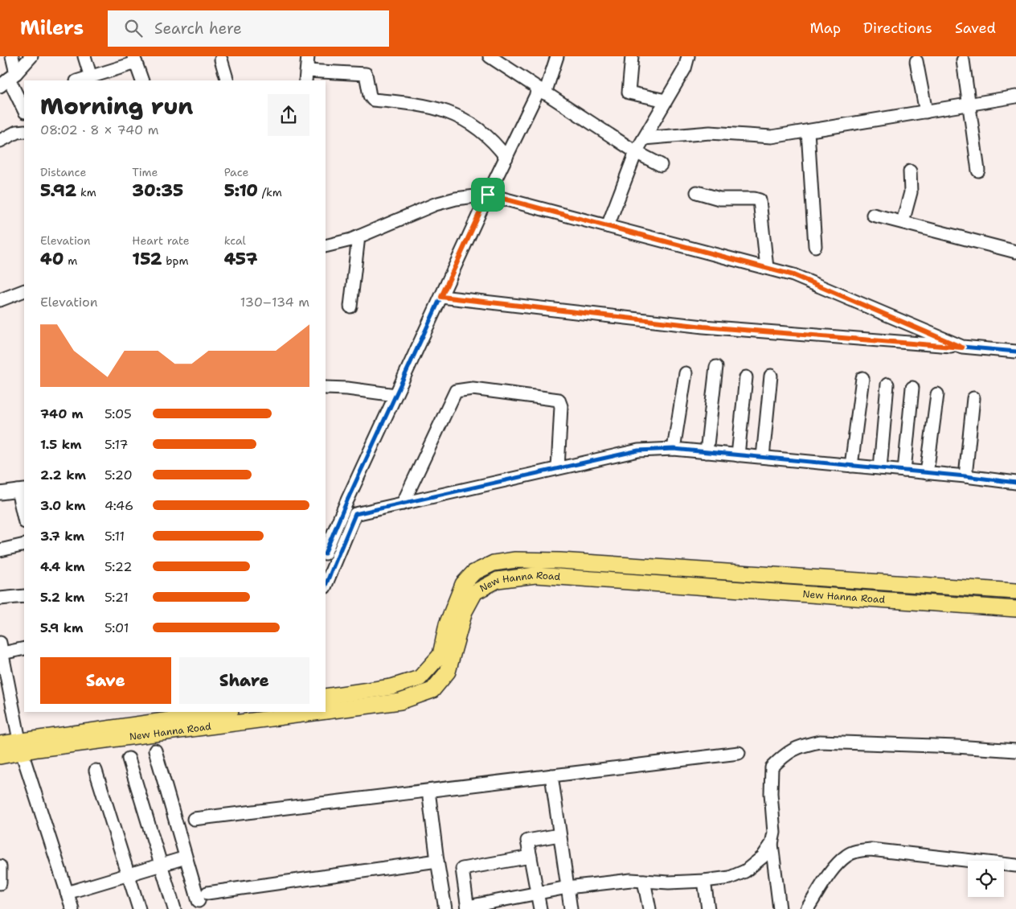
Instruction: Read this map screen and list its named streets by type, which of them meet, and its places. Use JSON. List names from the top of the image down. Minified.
{"streets":{"main road":["New Hanna Road"]},"page":{"header":"Milers","search":"Search here","nav":["Map","Directions","Saved"],"heading":["Morning run","08:02 · 8 × 740 m"],"stats":[["Distance","5.92 km"],["Time","30:35"],["Pace","5:10 /km"],["Elevation","40 m"],["Heart rate","152 bpm"],["kcal","457"]],"chart":["Elevation","130–134 m"],"list":[{"name":"740 m","note":"5:05"},{"name":"1.5 km","note":"5:17"},{"name":"2.2 km","note":"5:20"},{"name":"3.0 km","note":"4:46"},{"name":"3.7 km","note":"5:11"},{"name":"4.4 km","note":"5:22"},{"name":"5.2 km","note":"5:21"},{"name":"5.9 km","note":"5:01"}],"buttons":["Save","Share"]}}
